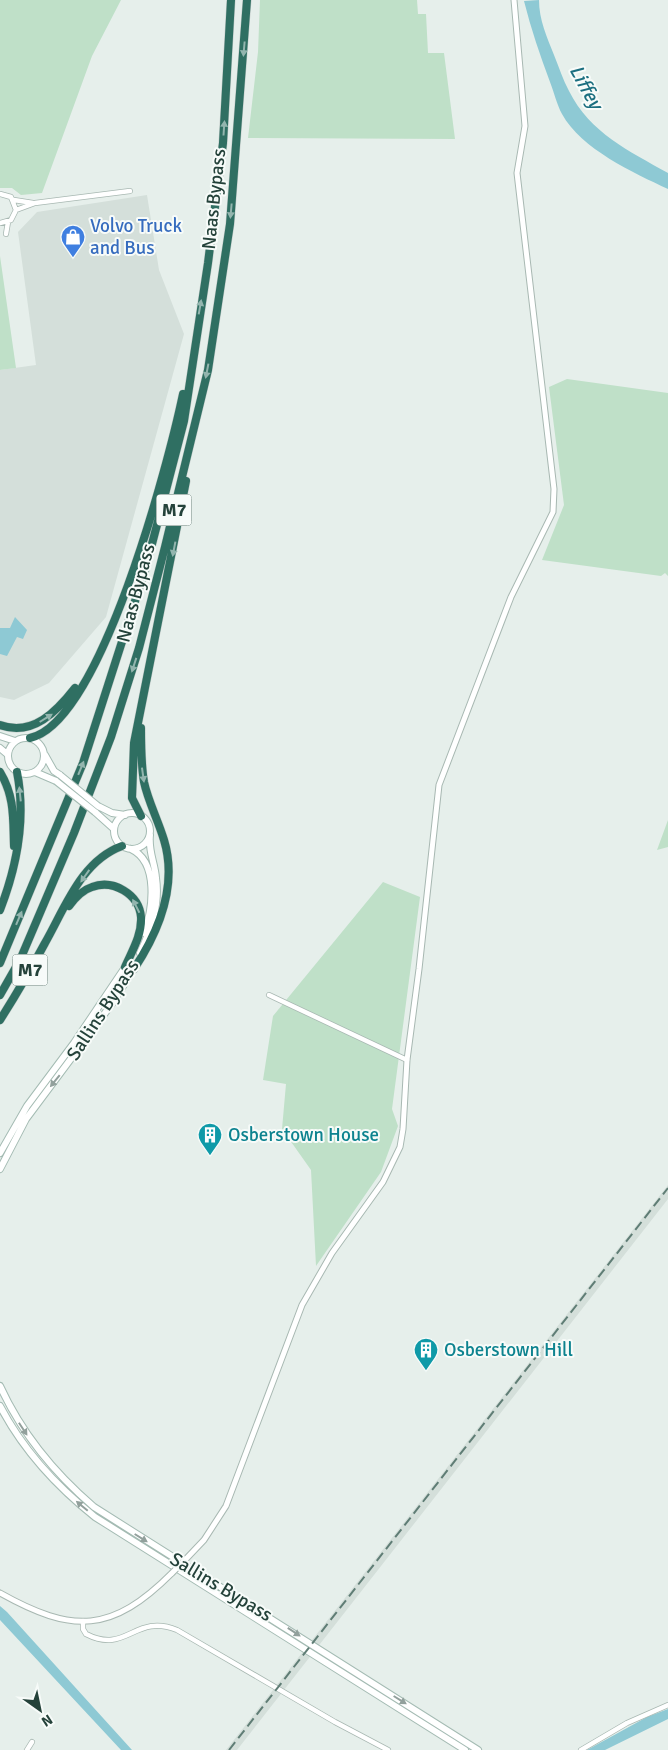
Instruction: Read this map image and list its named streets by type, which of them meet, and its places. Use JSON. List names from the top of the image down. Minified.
{"streets":{"highway":["Naas Bypass","M7"],"main road":["Sallins Bypass"]},"crossings":[["Naas Bypass","M7"],["M7","Sallins Bypass"]],"water":["Liffey"],"places":{"shop":["Volvo Truck and Bus"],"building":["Osberstown House","Osberstown Hill"]},"north":"bottom right"}
